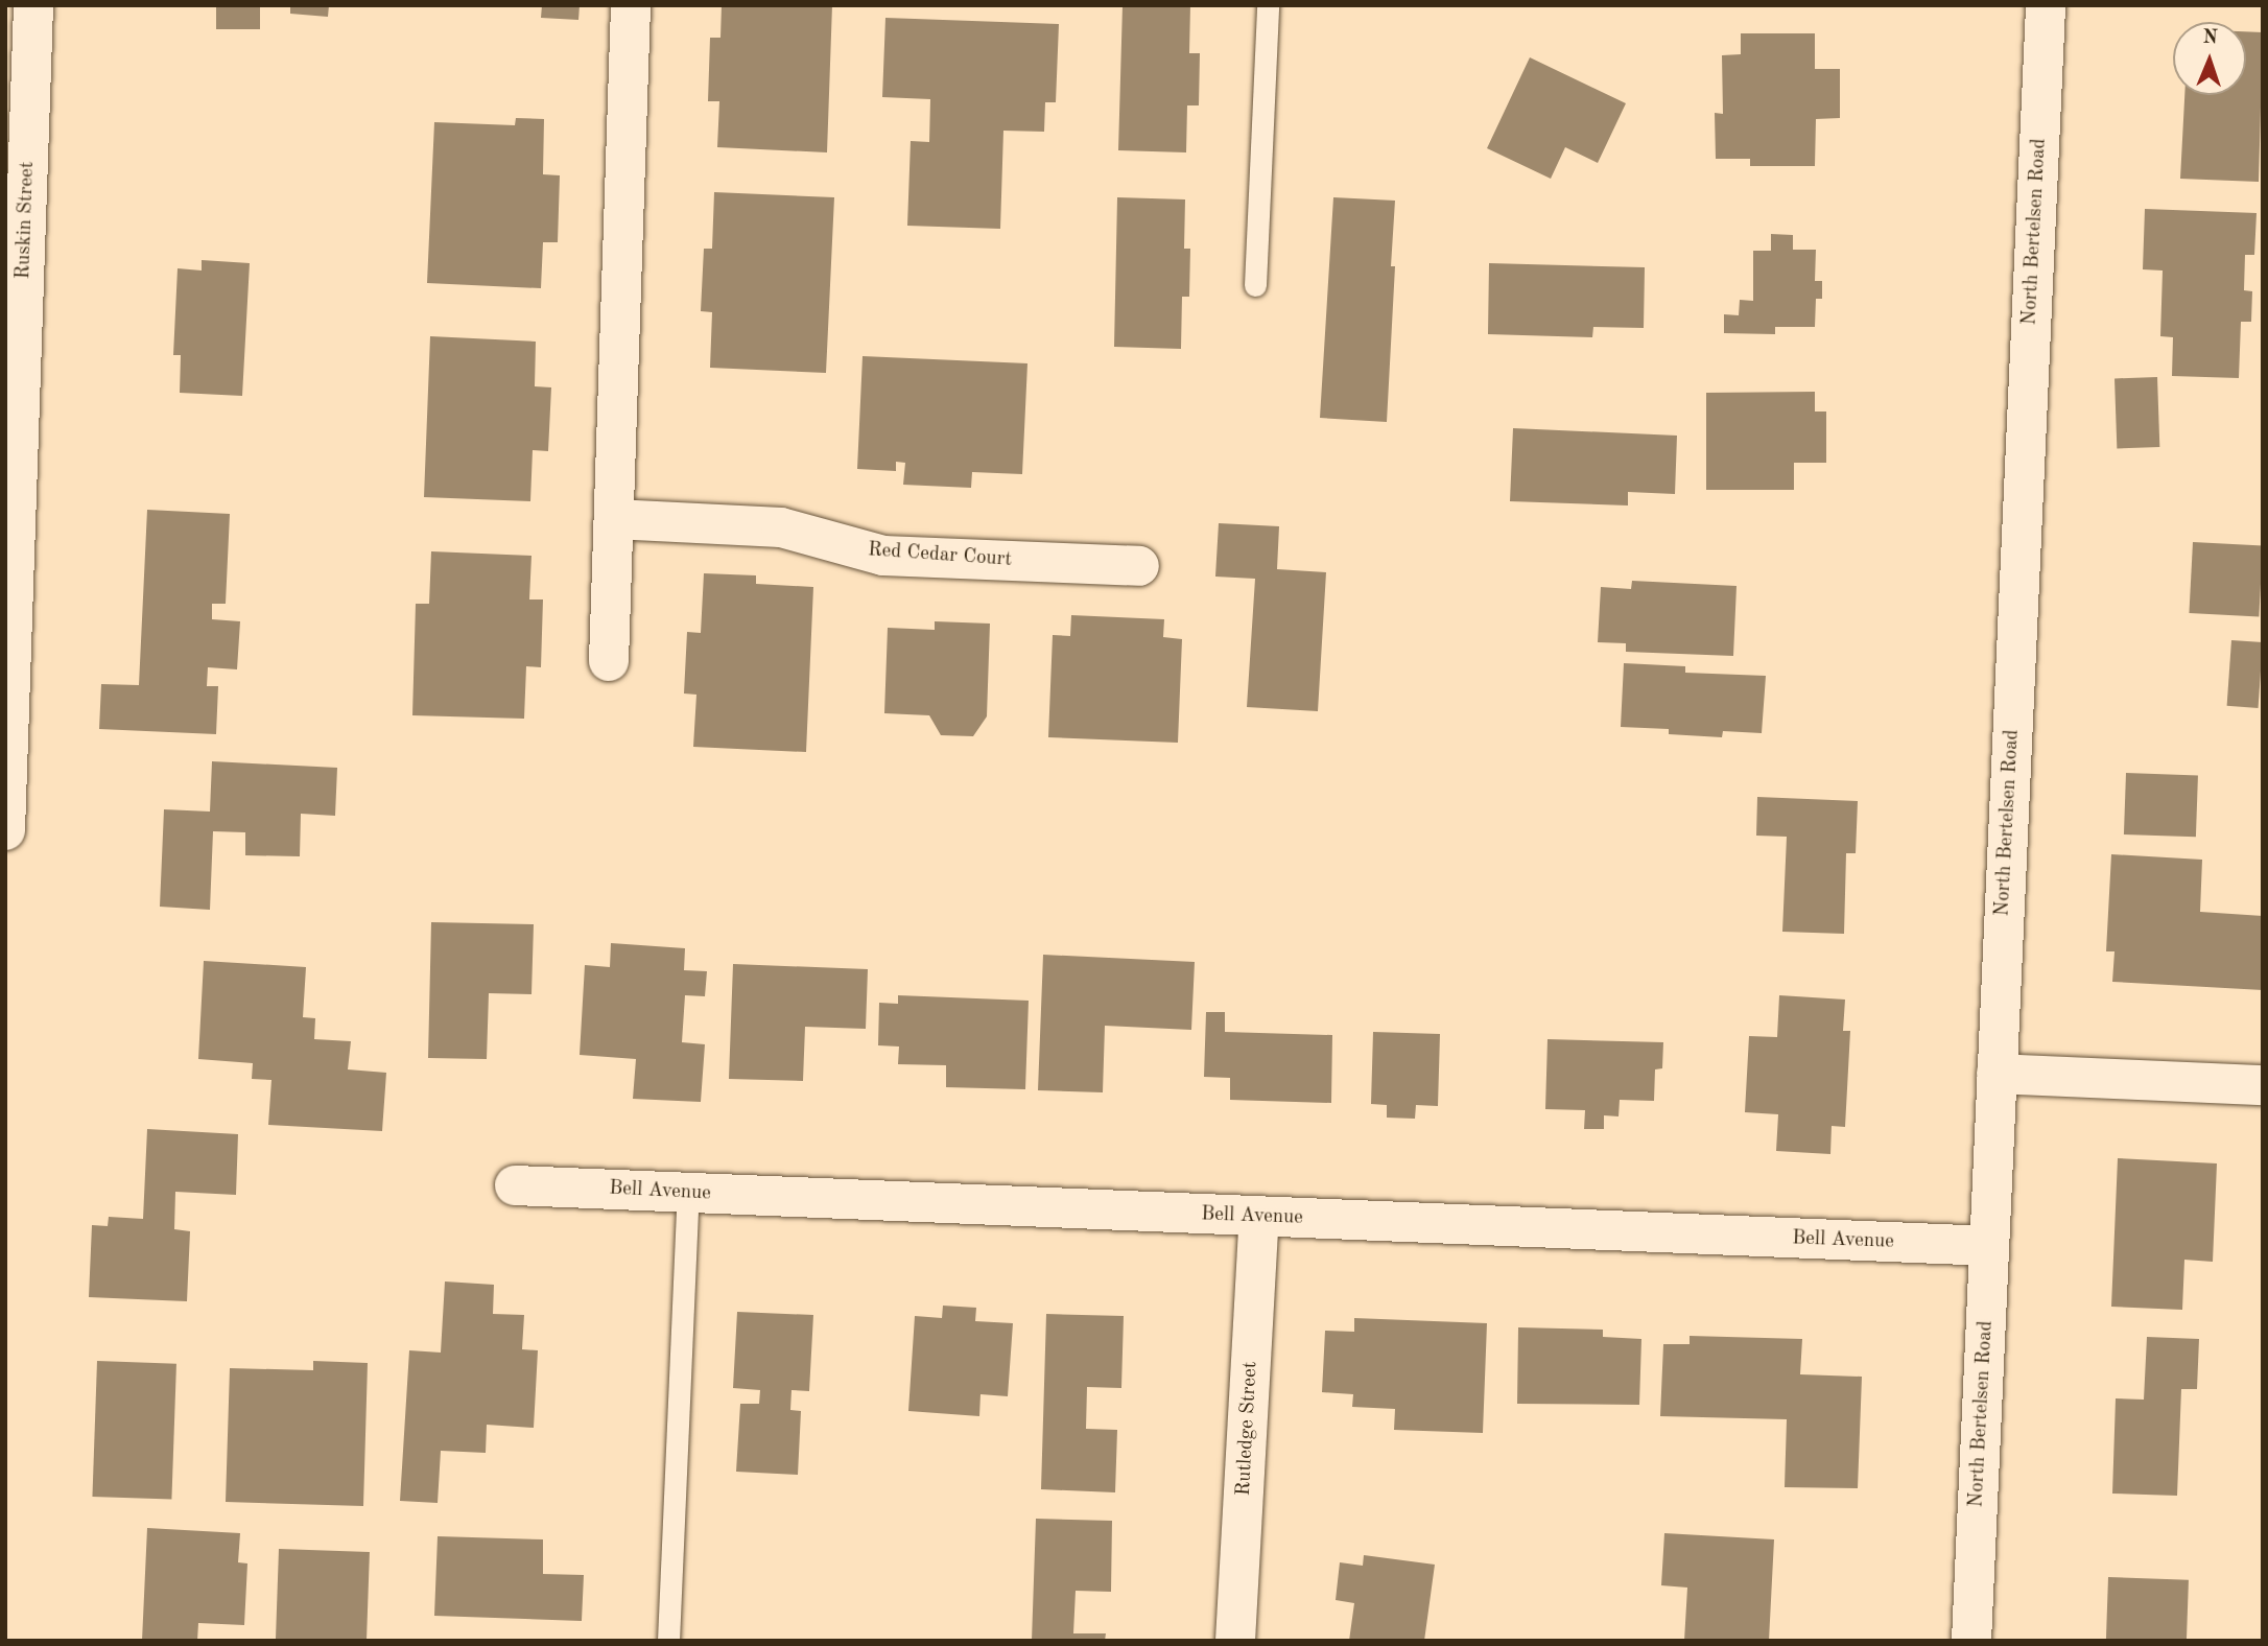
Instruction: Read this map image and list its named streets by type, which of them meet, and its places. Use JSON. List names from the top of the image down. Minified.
{"streets":{"street":["Ruskin Street","North Bertelsen Road","Red Cedar Court","Bell Avenue","Rutledge Street"]},"crossings":[["North Bertelsen Road","Bell Avenue"],["Bell Avenue","Rutledge Street"]],"north":"top"}
